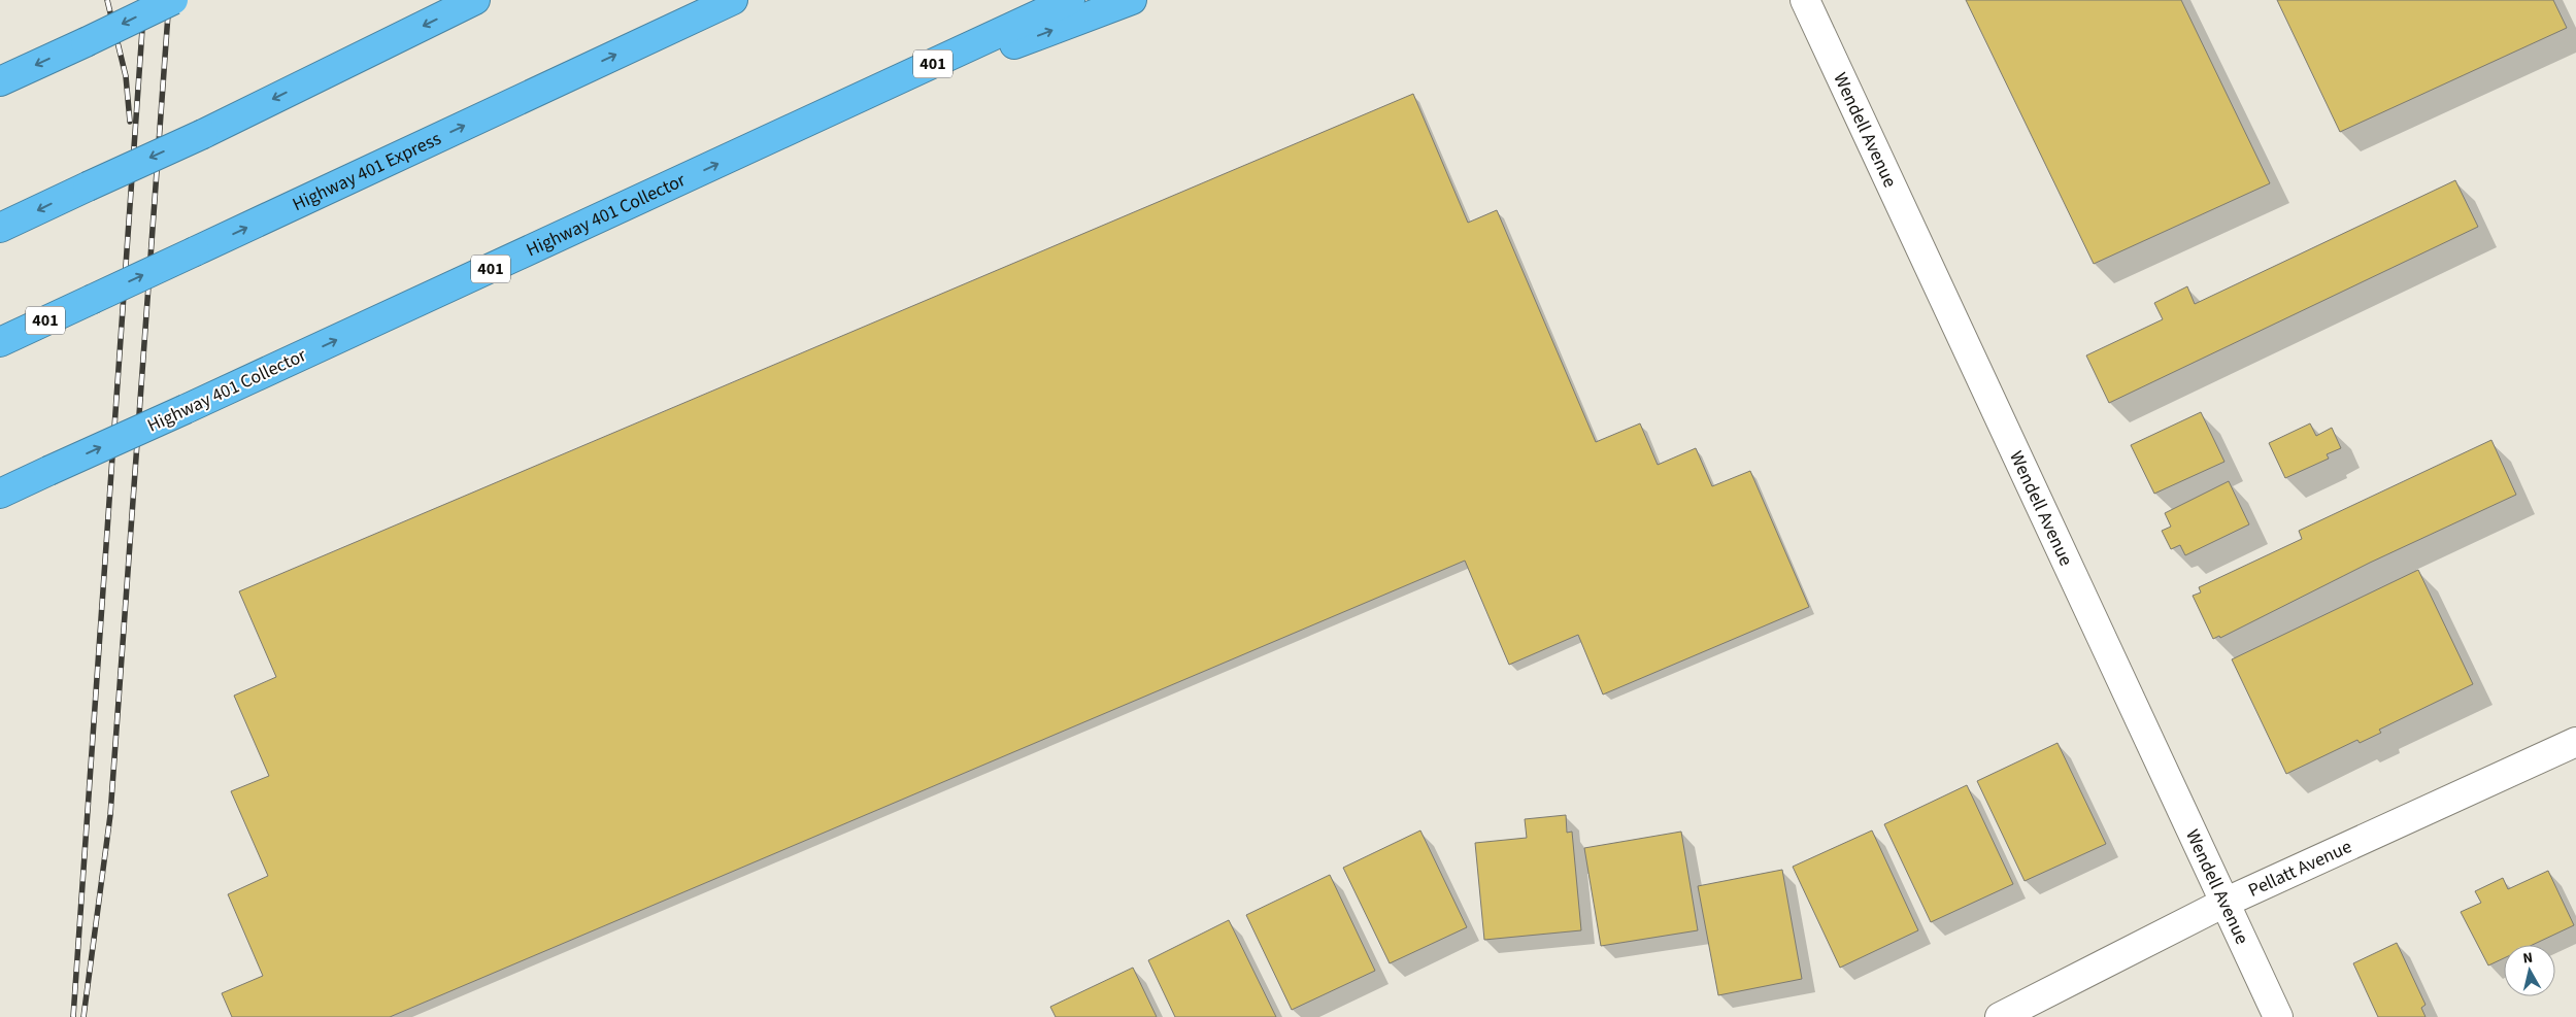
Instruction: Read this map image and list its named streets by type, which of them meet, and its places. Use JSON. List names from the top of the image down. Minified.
{"streets":{"highway":["401","Highway 401 Express","Highway 401 Collector"],"street":["Wendell Avenue","Pellatt Avenue"]},"crossings":[["Wendell Avenue","Pellatt Avenue"]],"north":"top"}
